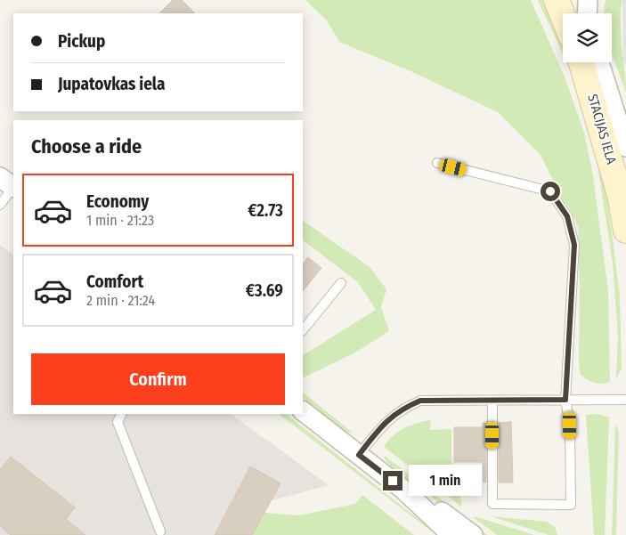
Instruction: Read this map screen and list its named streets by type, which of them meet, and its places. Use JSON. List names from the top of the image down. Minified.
{"streets":{"main road":["STACIJAS IELA"]},"page":{"banner":["Pickup","Jupatovkas iela"],"heading":"Choose a ride","list":[{"name":"Economy","note":"1 min · 21:23","value":"€2.73"},{"name":"Comfort","note":"2 min · 21:24","value":"€3.69"}],"buttons":"Confirm","bubble":"1 min"}}
